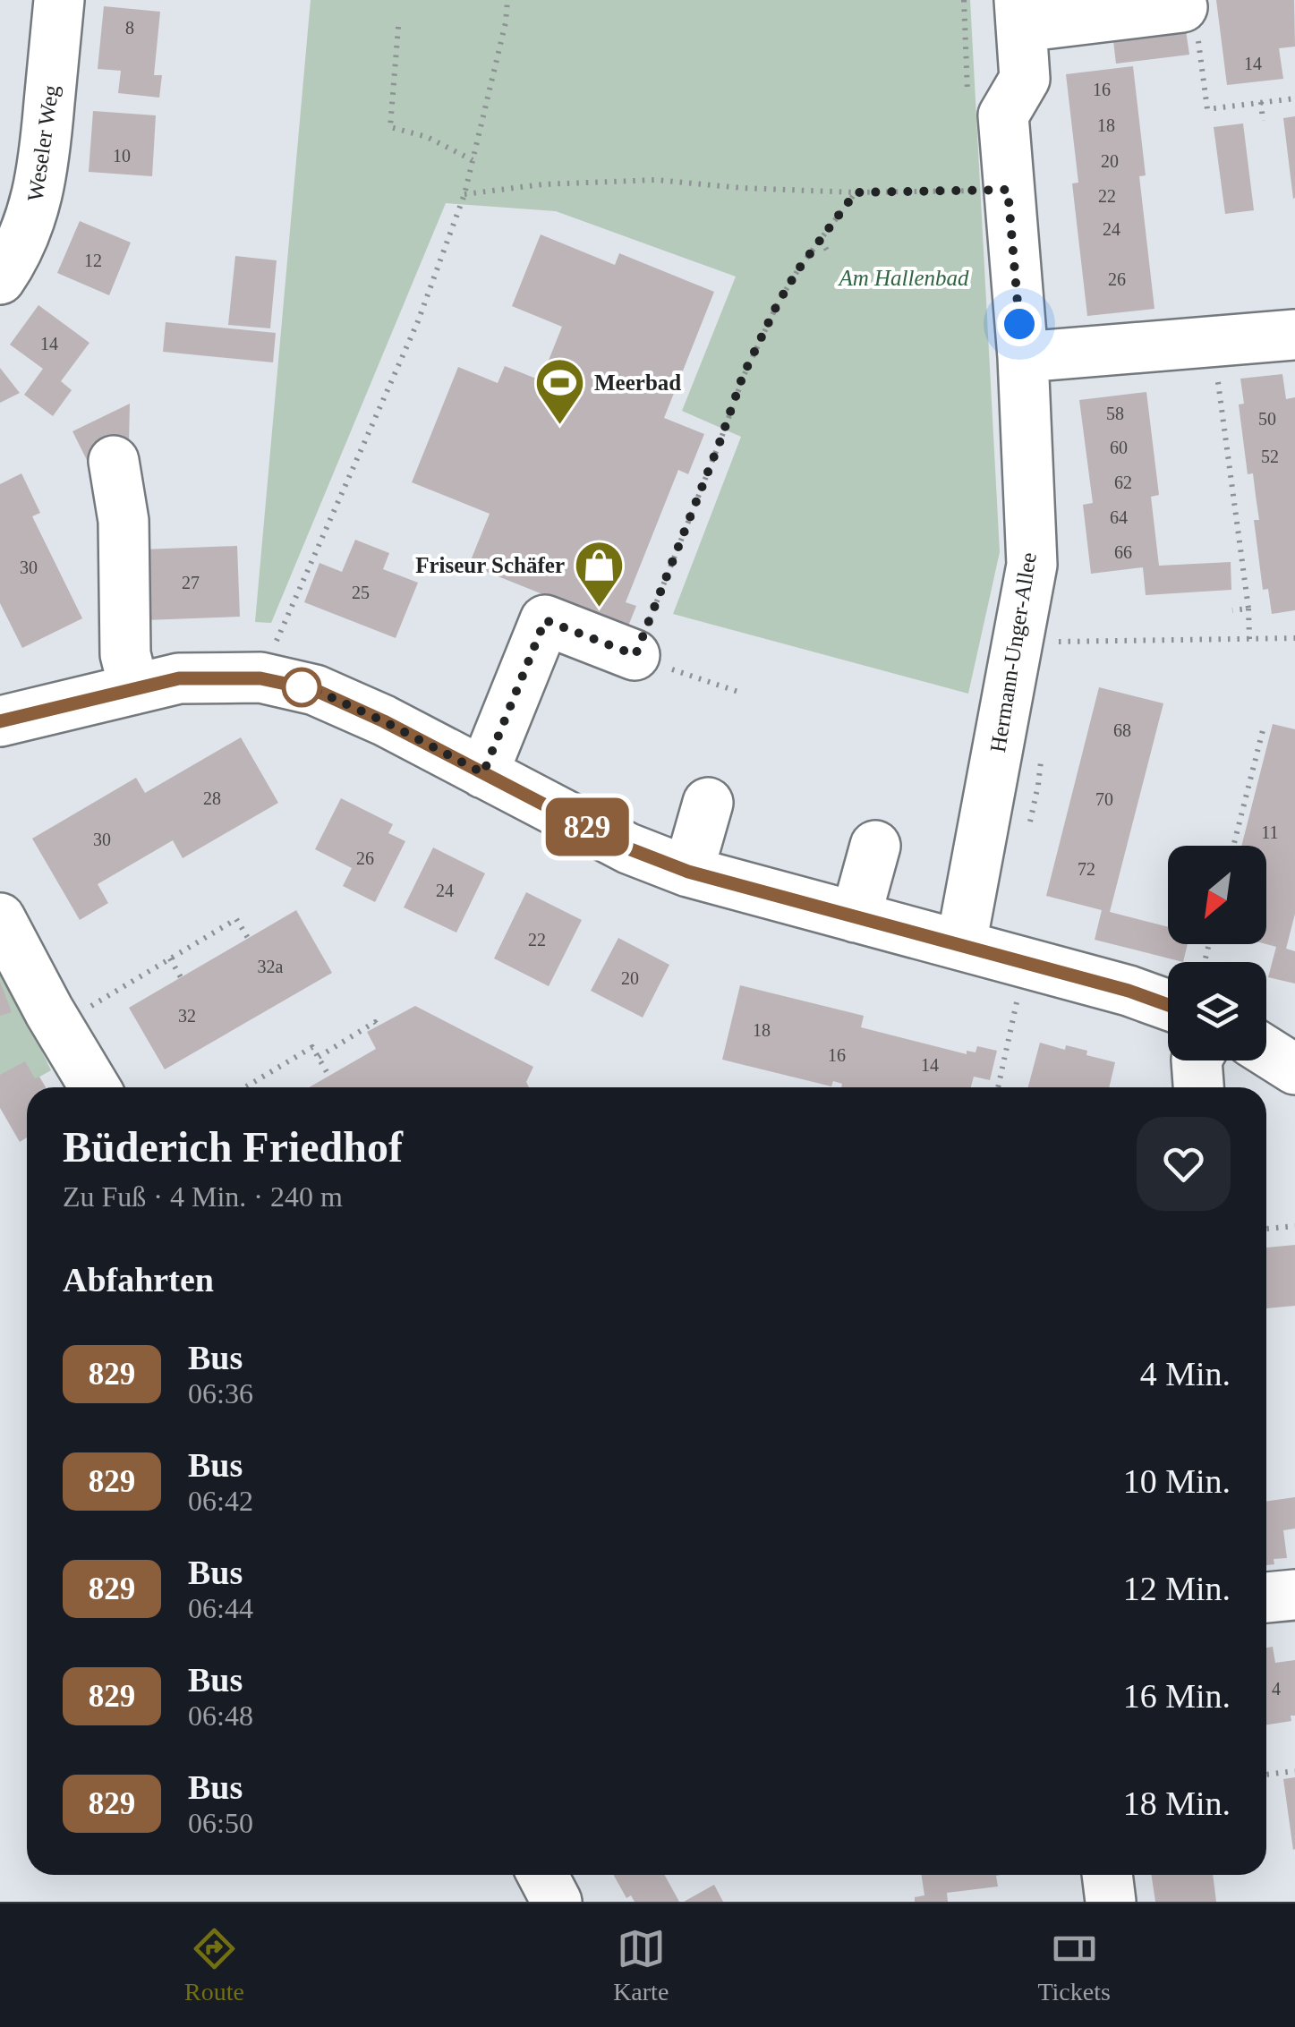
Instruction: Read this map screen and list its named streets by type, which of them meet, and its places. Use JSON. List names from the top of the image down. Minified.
{"streets":{"street":["Weseler Weg","Hermann-Unger-Allee"]},"parks":["Am Hallenbad"],"places":{"sports":["Meerbad"],"shop":["Friseur Schäfer"]},"lines":["bus line 829"],"house_numbers":["8","14","16","18","10","20","22","24","12","26","14","58","50","60","52","62","64","66","30","27","25","68","28","70","11","30","26","72","24","22","32a","20","32","18","16","14","4"],"north":"bottom left","page":{"on_map":"829","heading":[["Büderich Friedhof","Zu Fuß · 4 Min. · 240 m"],"Abfahrten"],"list":[{"mark":"829","name":"Bus","note":"06:36","value":"4 Min."},{"mark":"829","name":"Bus","note":"06:42","value":"10 Min."},{"mark":"829","name":"Bus","note":"06:44","value":"12 Min."},{"mark":"829","name":"Bus","note":"06:48","value":"16 Min."},{"mark":"829","name":"Bus","note":"06:50","value":"18 Min."}],"tabs":["Route","Karte","Tickets"]}}
